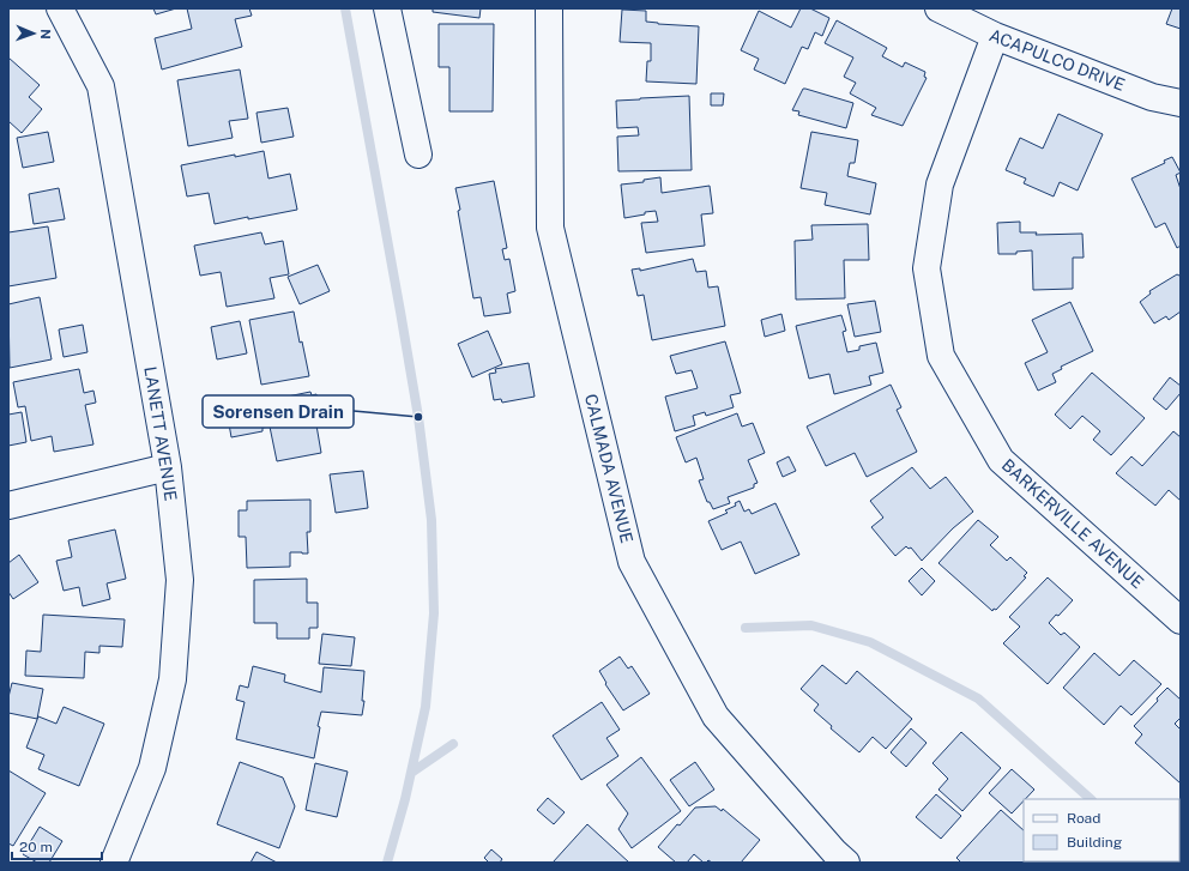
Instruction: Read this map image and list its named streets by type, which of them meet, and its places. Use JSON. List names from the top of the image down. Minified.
{"streets":{"street":["ACAPULCO DRIVE","LANETT AVENUE","CALMADA AVENUE","BARKERVILLE AVENUE"]},"crossings":[["ACAPULCO DRIVE","BARKERVILLE AVENUE"]],"places":["Sorensen Drain"],"legend":["Road","Building"],"scale_bar":"20 m","north":"right"}
